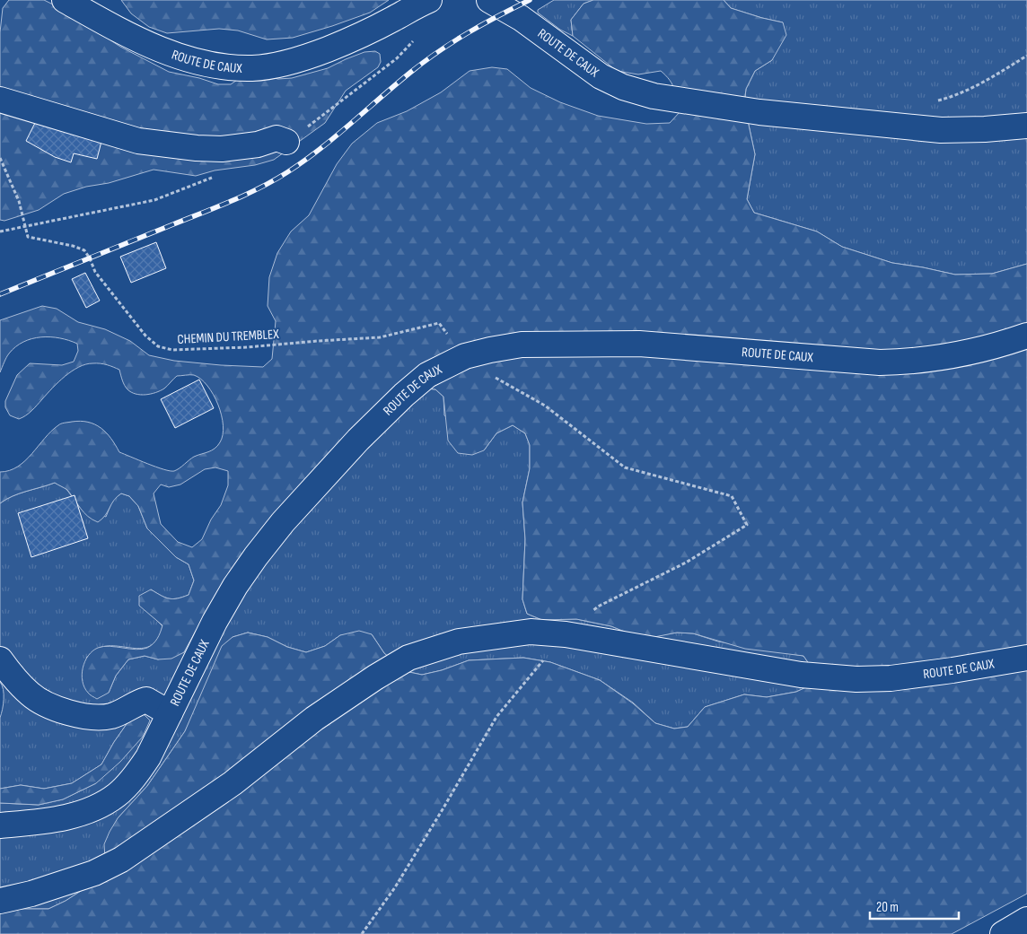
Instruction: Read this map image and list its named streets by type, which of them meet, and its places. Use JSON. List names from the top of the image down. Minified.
{"streets":{"street":["ROUTE DE CAUX"],"path":["CHEMIN DU TREMBLEX"]},"crossings":[["ROUTE DE CAUX","CHEMIN DU TREMBLEX"]],"scale_bar":"20 m"}
